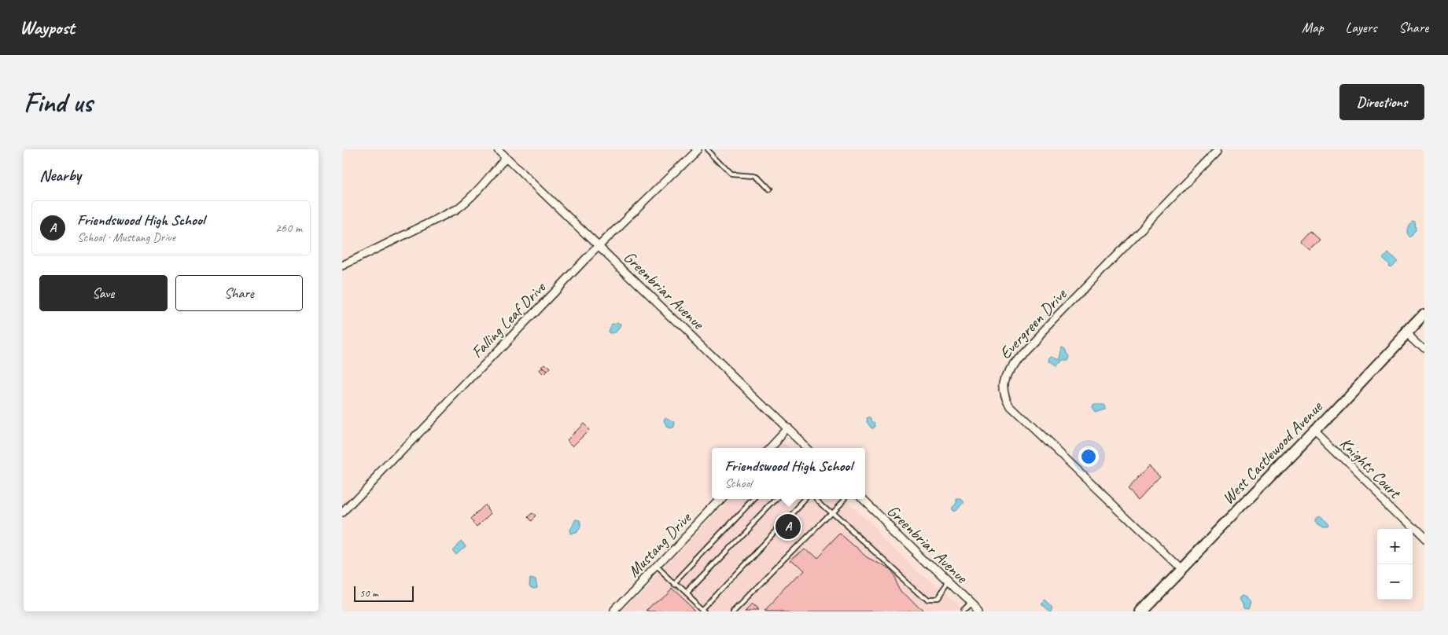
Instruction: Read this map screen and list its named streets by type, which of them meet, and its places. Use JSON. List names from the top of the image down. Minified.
{"streets":{"street":["Greenbriar Avenue","Falling Leaf Drive","Evergreen Drive","West Castlewood Avenue","Knights Court","Mustang Drive"]},"crossings":[["Greenbriar Avenue","Falling Leaf Drive"],["Evergreen Drive","West Castlewood Avenue"],["West Castlewood Avenue","Knights Court"]],"scale_bar":"50 m","page":{"header":"Waypost","nav":["Map","Layers","Share"],"buttons":["Directions",["Save","Share"]],"title":"Find us","heading":"Nearby","list":[{"mark":"A","name":"Friendswood High School","note":"School · Mustang Drive","value":"260 m"}],"popup":["Friendswood High School","School"],"pins":"A","map_buttons":["+","−"],"scale":"50 m"}}
